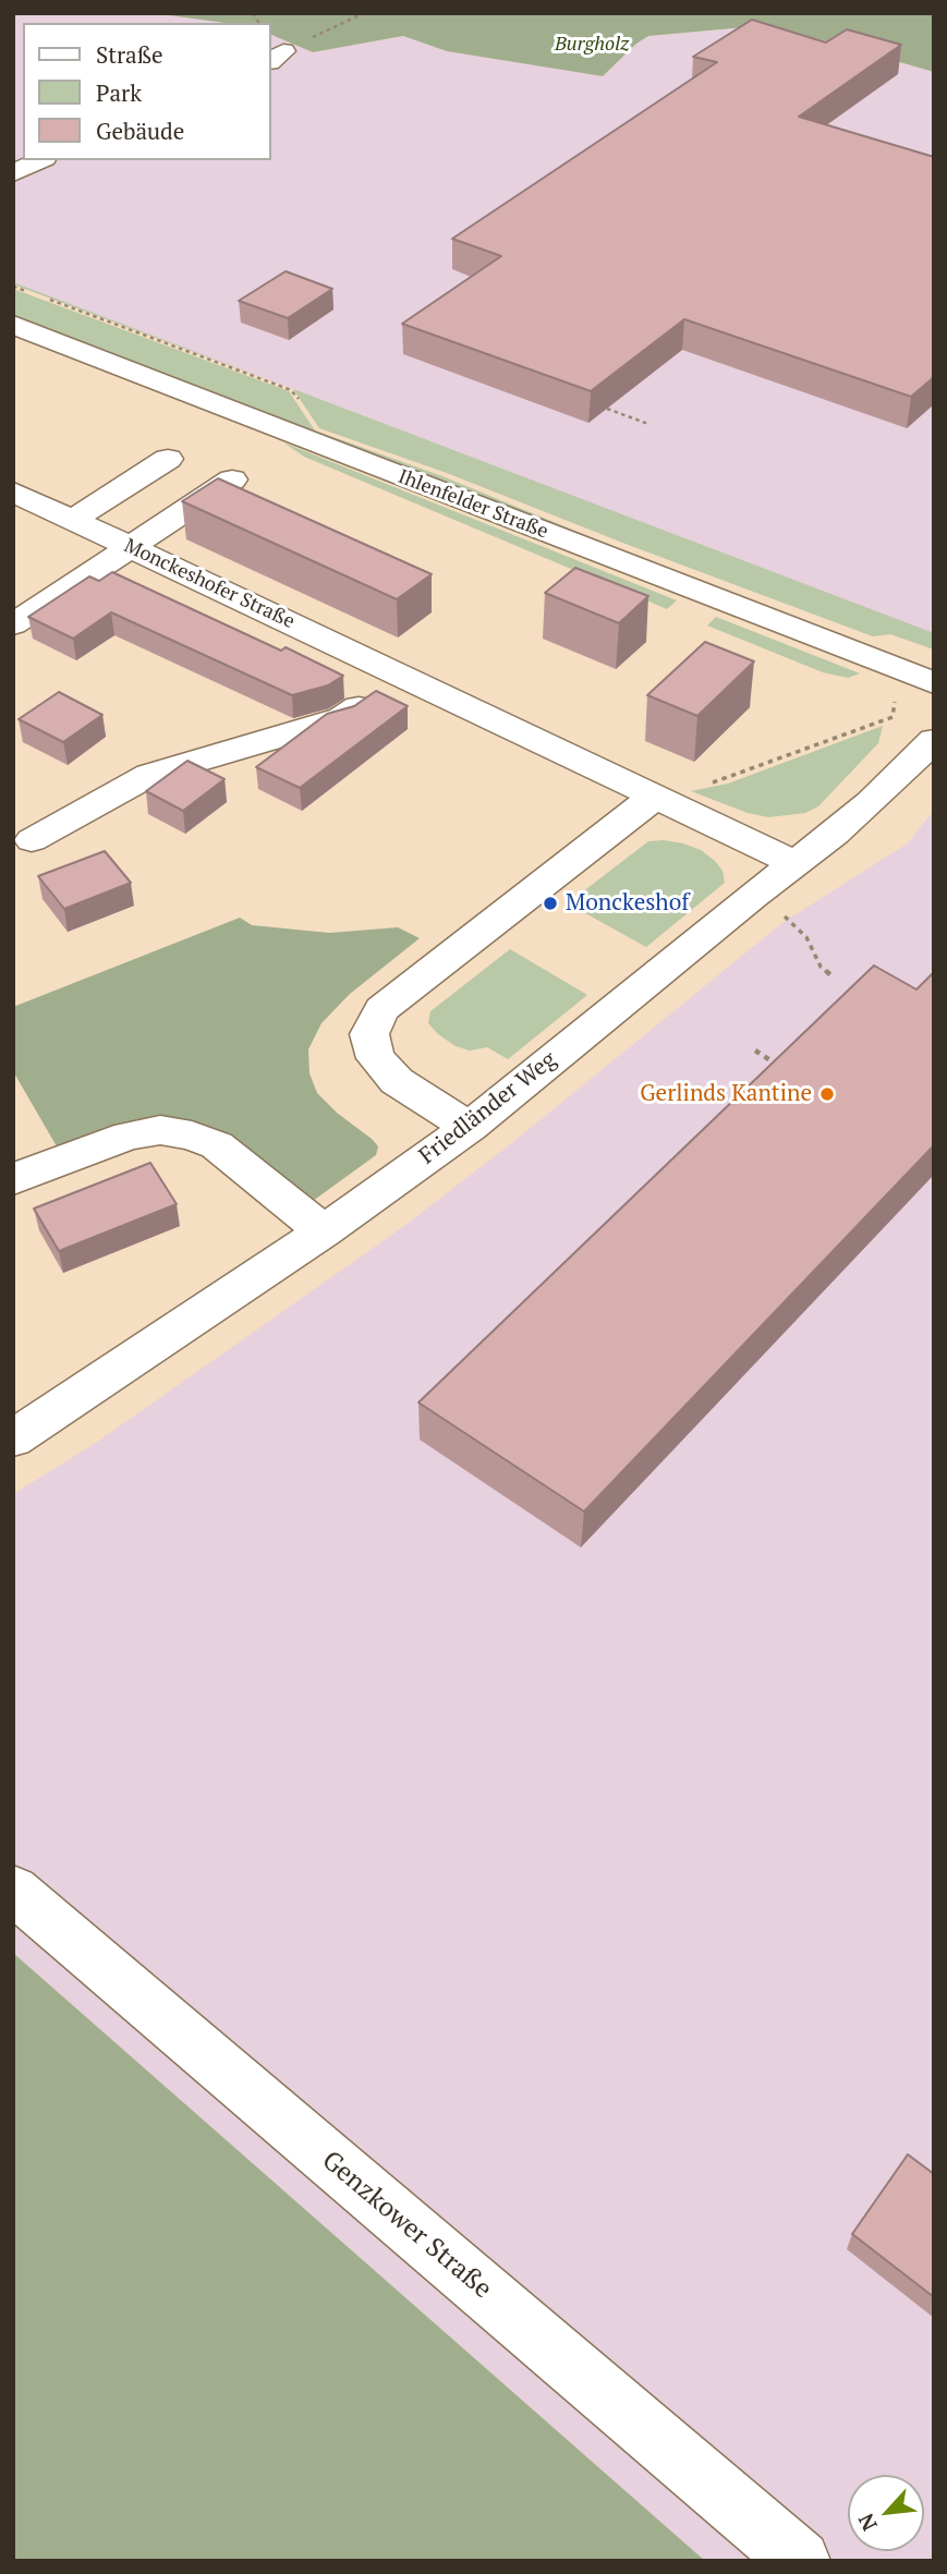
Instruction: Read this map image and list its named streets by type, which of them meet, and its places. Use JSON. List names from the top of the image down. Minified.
{"streets":{"street":["Ihlenfelder Straße","Monckeshofer Straße","Friedländer Weg","Genzkower Straße"]},"crossings":[["Monckeshofer Straße","Friedländer Weg"]],"parks":["Burgholz"],"places":["Monckeshof","Gerlinds Kantine"],"legend":["Straße","Park","Gebäude"],"north":"bottom left"}
